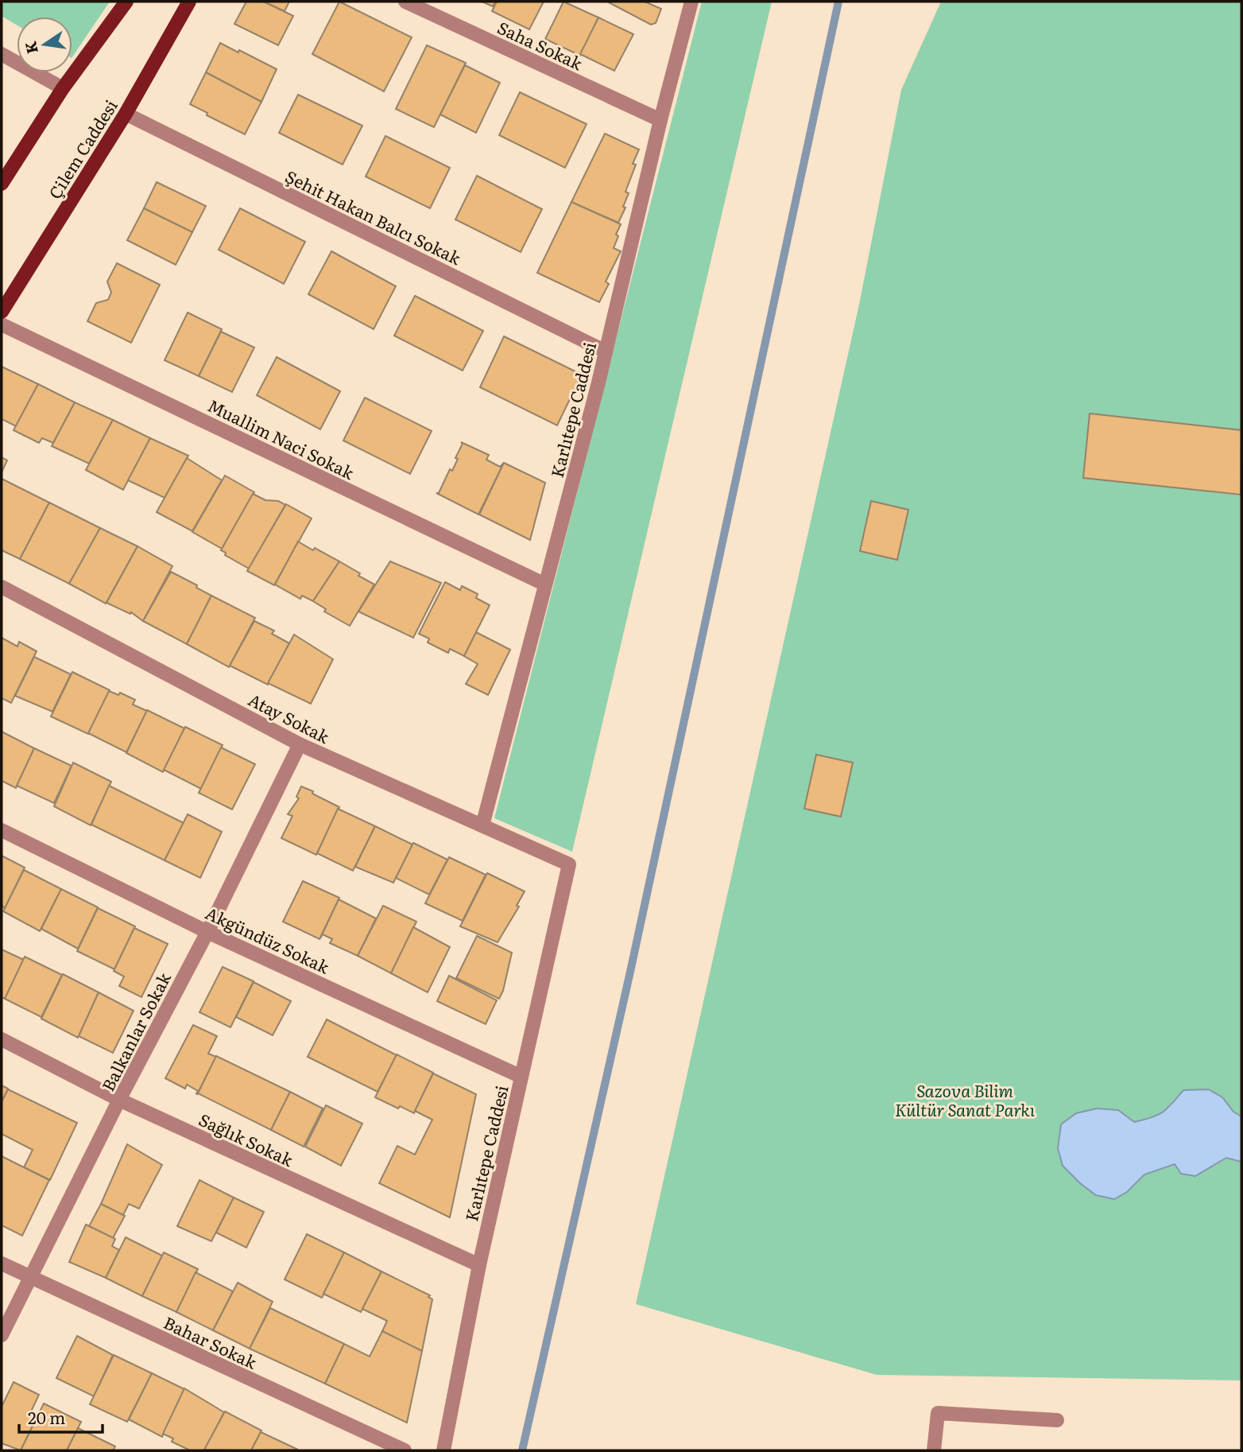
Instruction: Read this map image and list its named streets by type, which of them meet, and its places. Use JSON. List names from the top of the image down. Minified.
{"streets":{"main road":["Çilem Caddesi"],"street":["Saha Sokak","Şehit Hakan Balcı Sokak","Karlıtepe Caddesi","Muallim Naci Sokak","Atay Sokak","Akgündüz Sokak","Balkanlar Sokak","Sağlık Sokak","Bahar Sokak"]},"crossings":[["Saha Sokak","Karlıtepe Caddesi"],["Çilem Caddesi","Şehit Hakan Balcı Sokak"],["Şehit Hakan Balcı Sokak","Karlıtepe Caddesi"],["Karlıtepe Caddesi","Muallim Naci Sokak"],["Karlıtepe Caddesi","Atay Sokak"],["Karlıtepe Caddesi","Akgündüz Sokak"],["Karlıtepe Caddesi","Sağlık Sokak"],["Atay Sokak","Balkanlar Sokak"],["Akgündüz Sokak","Balkanlar Sokak"],["Balkanlar Sokak","Sağlık Sokak"],["Balkanlar Sokak","Bahar Sokak"]],"parks":["Sazova Bilim Kültür Sanat Parkı"],"scale_bar":"20 m","north":"left"}
